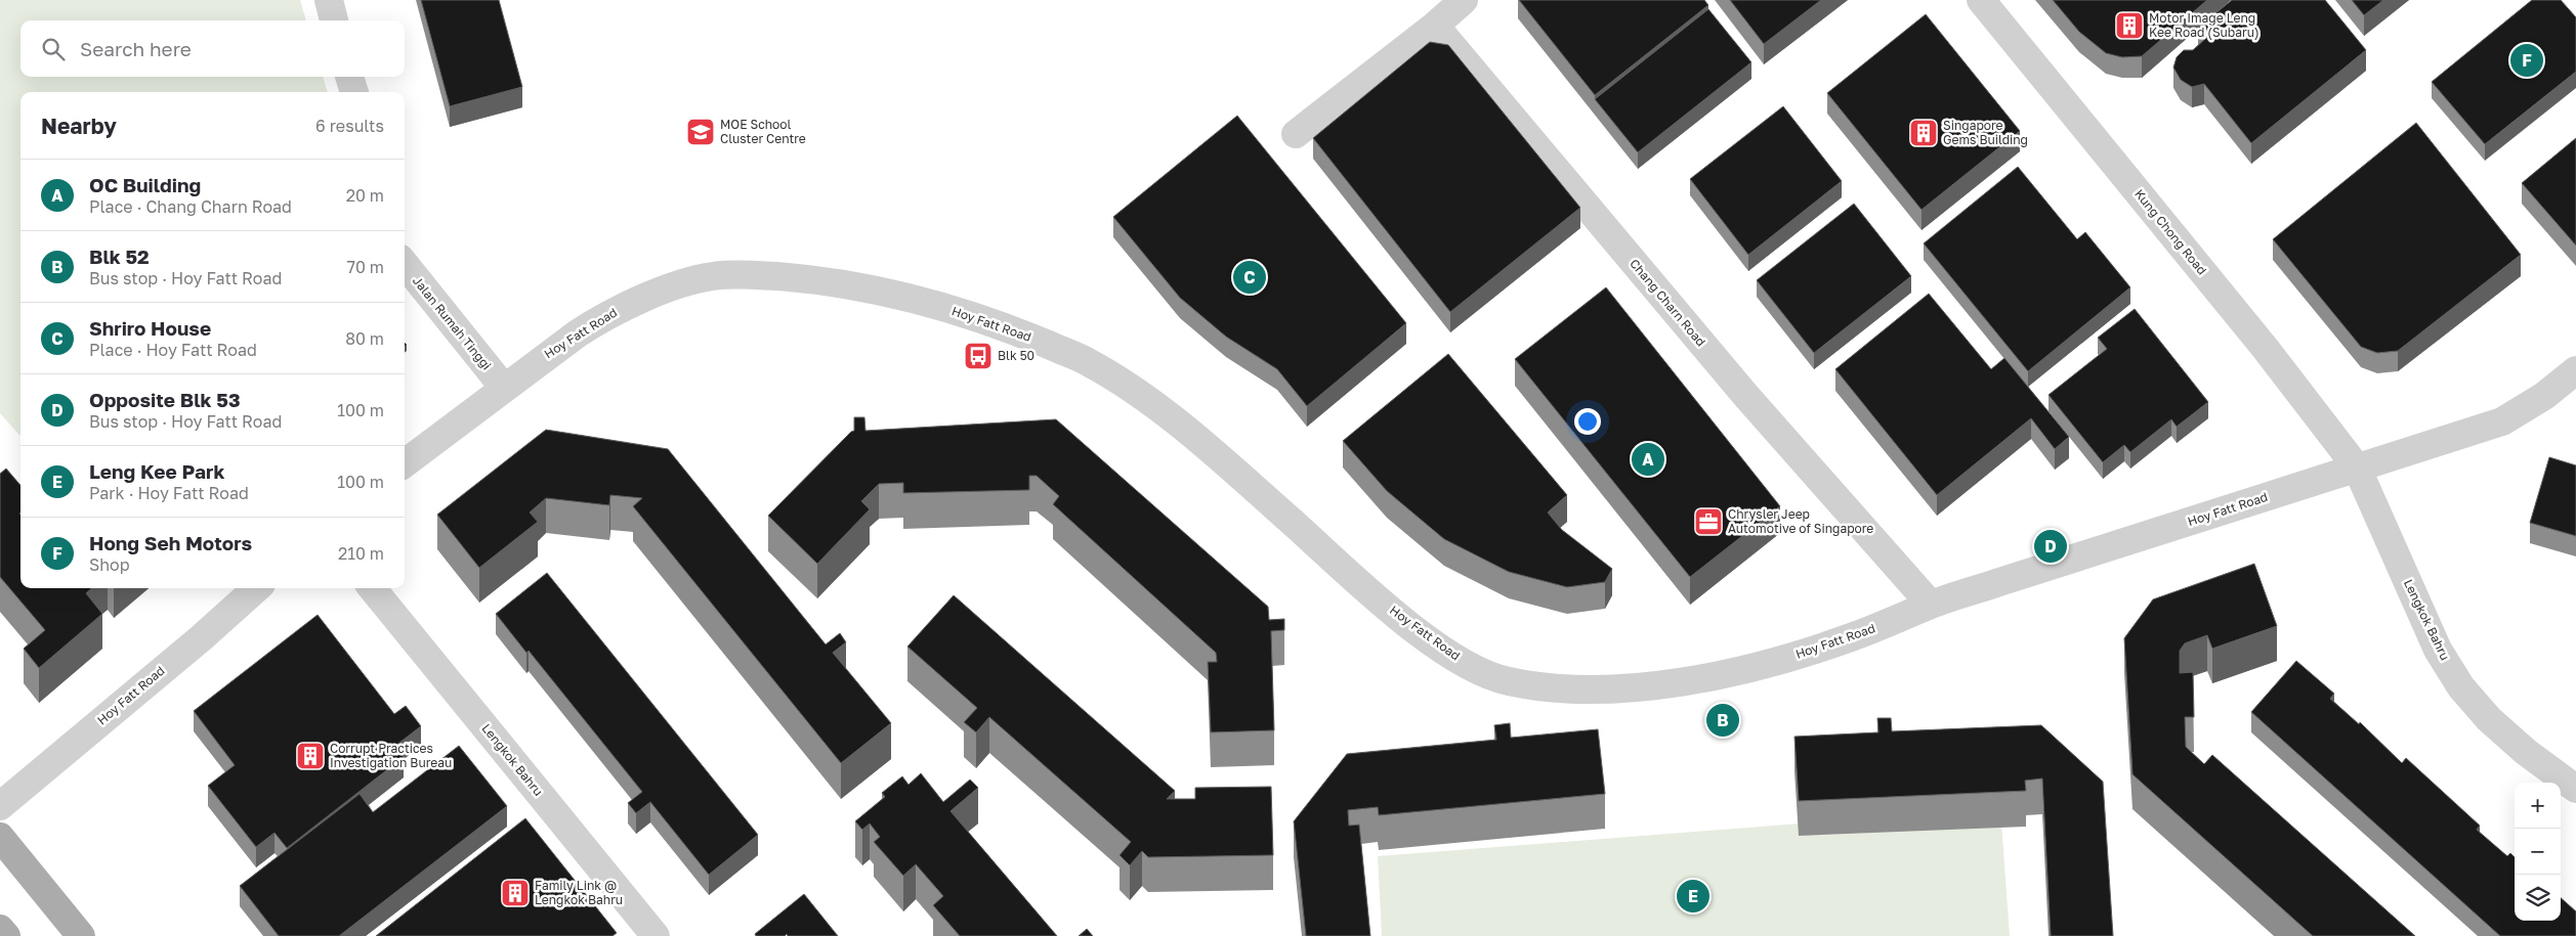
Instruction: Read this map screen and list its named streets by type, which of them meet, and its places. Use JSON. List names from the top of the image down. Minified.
{"streets":{"street":["Kung Chong Road","Chang Charn Road","Jalan Rumah Tinggi","Hoy Fatt Road","Lengkok Bahru"]},"crossings":[["Kung Chong Road","Hoy Fatt Road"],["Kung Chong Road","Lengkok Bahru"],["Chang Charn Road","Hoy Fatt Road"],["Jalan Rumah Tinggi","Hoy Fatt Road"],["Hoy Fatt Road","Lengkok Bahru"]],"places":{"building":["Motor Image Leng Kee Road (Subaru)","Singapore Gems Building","Corrupt Practices Investigation Bureau","Family Link @ Lengkok Bahru"],"school or university":["MOE School Cluster Centre"],"bus stop":["Blk 50"],"office":["Chrysler Jeep Automotive of Singapore"]},"page":{"search":"Search here","pins":["F","C","A","D","B","E"],"heading":["Nearby","6 results"],"list":[{"mark":"A","name":"OC Building","note":"Place · Chang Charn Road","value":"20 m"},{"mark":"B","name":"Blk 52","note":"Bus stop · Hoy Fatt Road","value":"70 m"},{"mark":"C","name":"Shriro House","note":"Place · Hoy Fatt Road","value":"80 m"},{"mark":"D","name":"Opposite Blk 53","note":"Bus stop · Hoy Fatt Road","value":"100 m"},{"mark":"E","name":"Leng Kee Park","note":"Park · Hoy Fatt Road","value":"100 m"},{"mark":"F","name":"Hong Seh Motors","note":"Shop","value":"210 m"}],"map_buttons":["+","−"]}}
